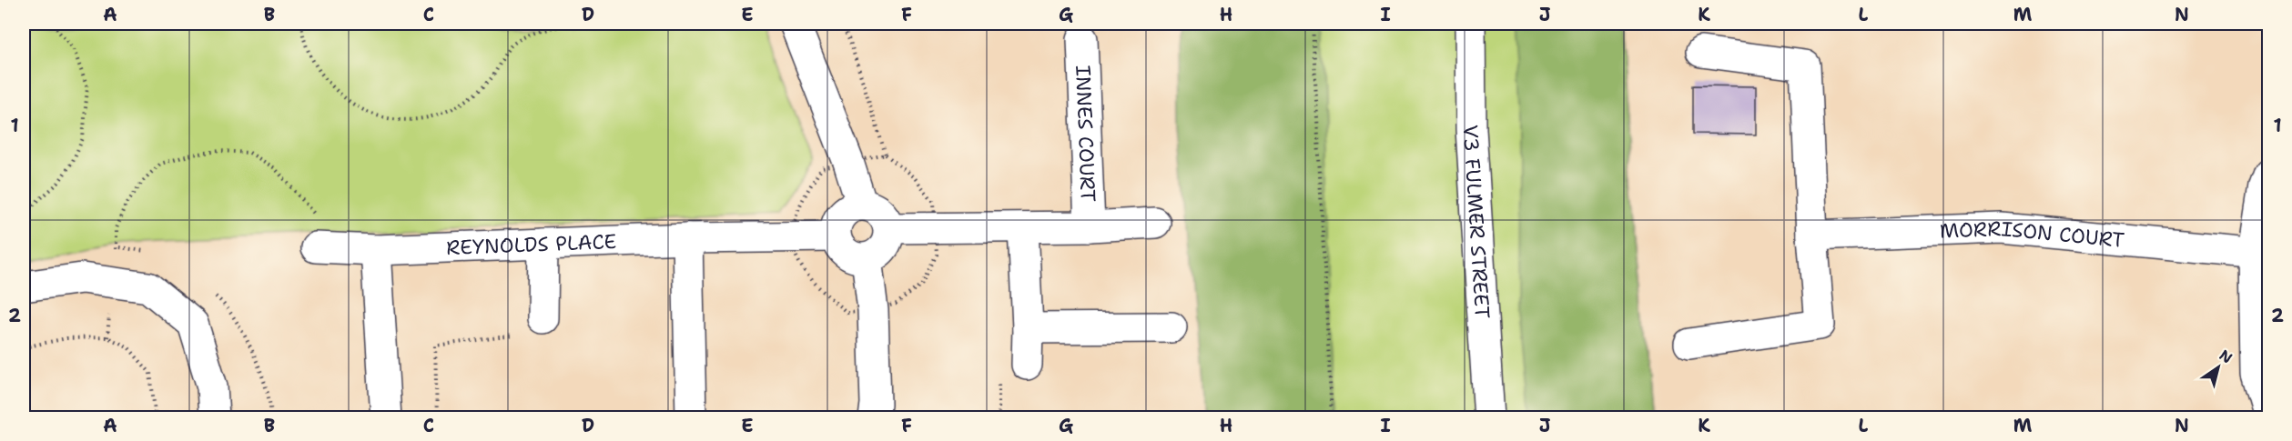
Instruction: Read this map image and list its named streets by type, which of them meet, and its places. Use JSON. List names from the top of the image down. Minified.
{"streets":{"street":["INNES COURT","V3 FULMER STREET","MORRISON COURT","REYNOLDS PLACE"]},"crossings":[["INNES COURT","REYNOLDS PLACE"]],"north":"top right","grid":{"columns":["A","B","C","D","E","F","G","H","I","J","K","L","M","N"],"rows":["1","2"]}}
